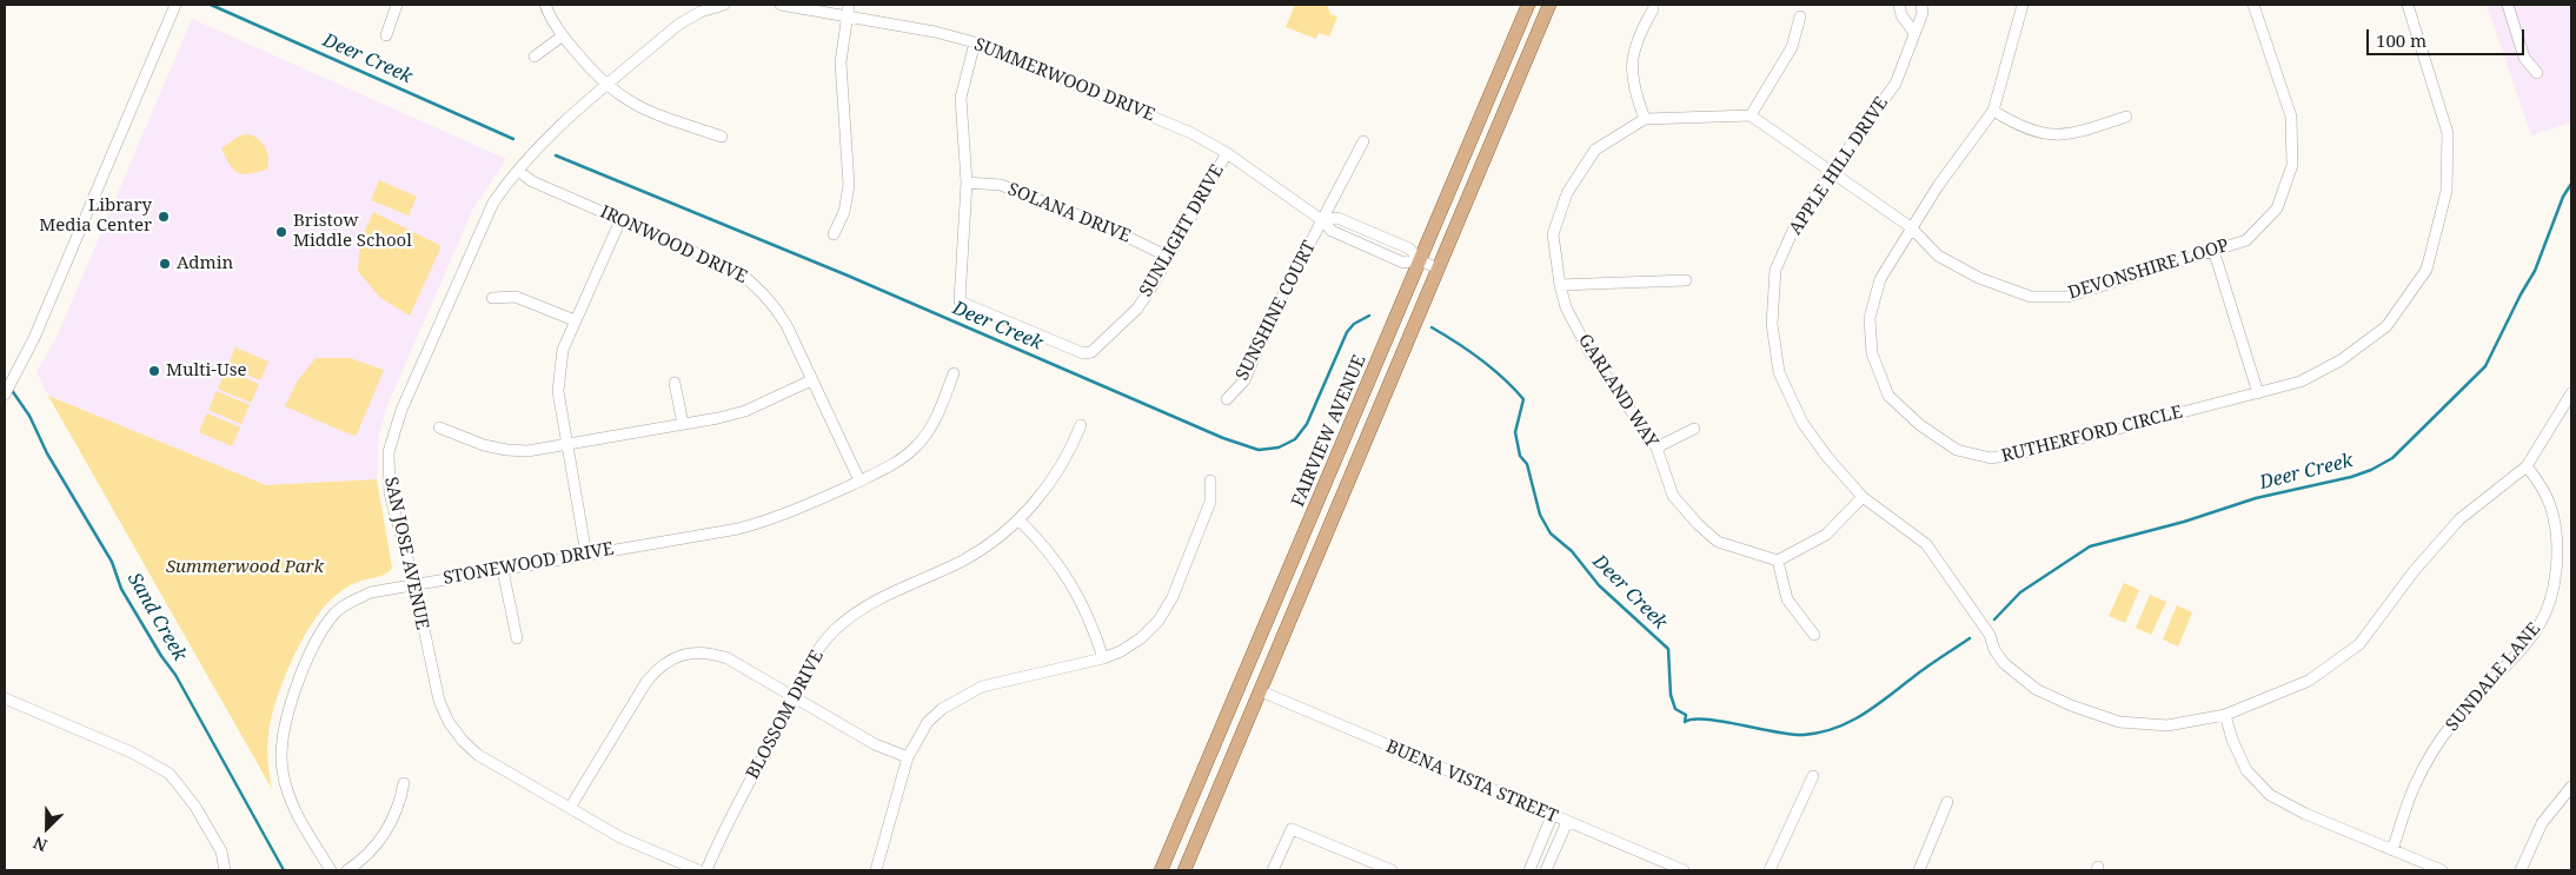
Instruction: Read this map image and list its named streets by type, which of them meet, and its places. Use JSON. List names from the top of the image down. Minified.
{"streets":{"main road":["FAIRVIEW AVENUE"],"street":["SUMMERWOOD DRIVE","APPLE HILL DRIVE","SOLANA DRIVE","SUNLIGHT DRIVE","IRONWOOD DRIVE","DEVONSHIRE LOOP","SUNSHINE COURT","GARLAND WAY","RUTHERFORD CIRCLE","SAN JOSE AVENUE","STONEWOOD DRIVE","SUNDALE LANE","BLOSSOM DRIVE","BUENA VISTA STREET"]},"crossings":[["SUMMERWOOD DRIVE","SUNLIGHT DRIVE"],["SUMMERWOOD DRIVE","SUNSHINE COURT"],["SUMMERWOOD DRIVE","FAIRVIEW AVENUE"],["APPLE HILL DRIVE","DEVONSHIRE LOOP"],["APPLE HILL DRIVE","SUNDALE LANE"],["SOLANA DRIVE","SUNLIGHT DRIVE"],["IRONWOOD DRIVE","SAN JOSE AVENUE"],["IRONWOOD DRIVE","STONEWOOD DRIVE"],["DEVONSHIRE LOOP","RUTHERFORD CIRCLE"],["SAN JOSE AVENUE","STONEWOOD DRIVE"]],"water":["Deer Creek","Sand Creek"],"parks":["Summerwood Park"],"places":["Library Media Center","Bristow Middle School","Admin","Multi-Use"],"scale_bar":"100 m","north":"bottom left"}
